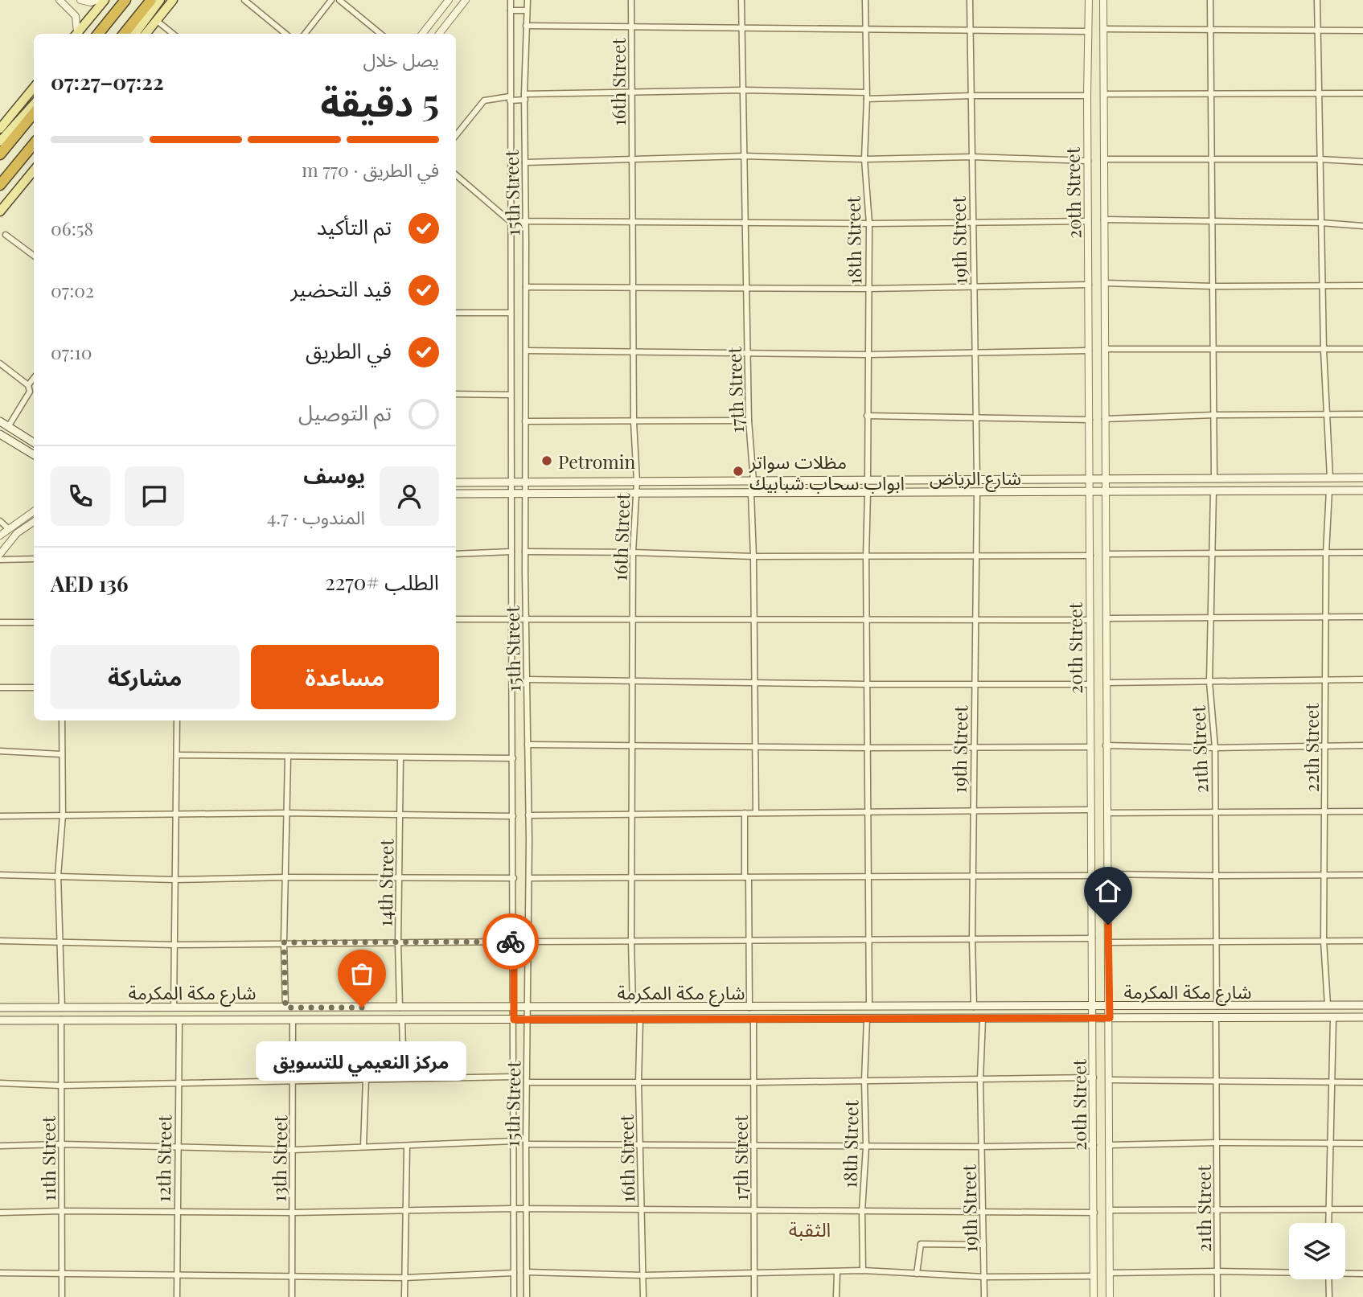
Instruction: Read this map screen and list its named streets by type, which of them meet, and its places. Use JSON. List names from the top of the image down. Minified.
{"streets":{"main road":["شارع الرياض","شارع مكة المكرمة"],"street":["16th Street","15th Street","20th Street","18th Street","19th Street","17th Street","22th Street","21th Street","14th Street","11th Street","12th Street","13th Street"]},"crossings":[["16th Street","شارع الرياض"],["16th Street","شارع مكة المكرمة"],["15th Street","شارع الرياض"],["15th Street","شارع مكة المكرمة"],["20th Street","شارع الرياض"],["20th Street","شارع مكة المكرمة"],["18th Street","شارع الرياض"],["18th Street","شارع مكة المكرمة"],["19th Street","شارع الرياض"],["19th Street","شارع مكة المكرمة"],["17th Street","شارع الرياض"],["17th Street","شارع مكة المكرمة"],["شارع الرياض","22th Street"],["شارع الرياض","21th Street"],["22th Street","شارع مكة المكرمة"],["21th Street","شارع مكة المكرمة"],["14th Street","شارع مكة المكرمة"],["شارع مكة المكرمة","11th Street"],["شارع مكة المكرمة","12th Street"],["شارع مكة المكرمة","13th Street"]],"districts":["الثقبة"],"places":["Petromin","مظلات سواتر ابواب سحاب شبابيك","مركز النعيمي للتسويق"],"page":{"heading":["5 دقيقة","يصل خلال","07:22–07:27"],"panel":["يوسف","المندوب · 4.7","الطلب #2270","AED 136"],"bar":"في الطريق · 770 m","list":[["تم التأكيد","06:58"],["قيد التحضير","07:02"],["في الطريق","07:10"],"تم التوصيل"],"buttons":["مساعدة","مشاركة"],"bubble":"مركز النعيمي للتسويق"}}
